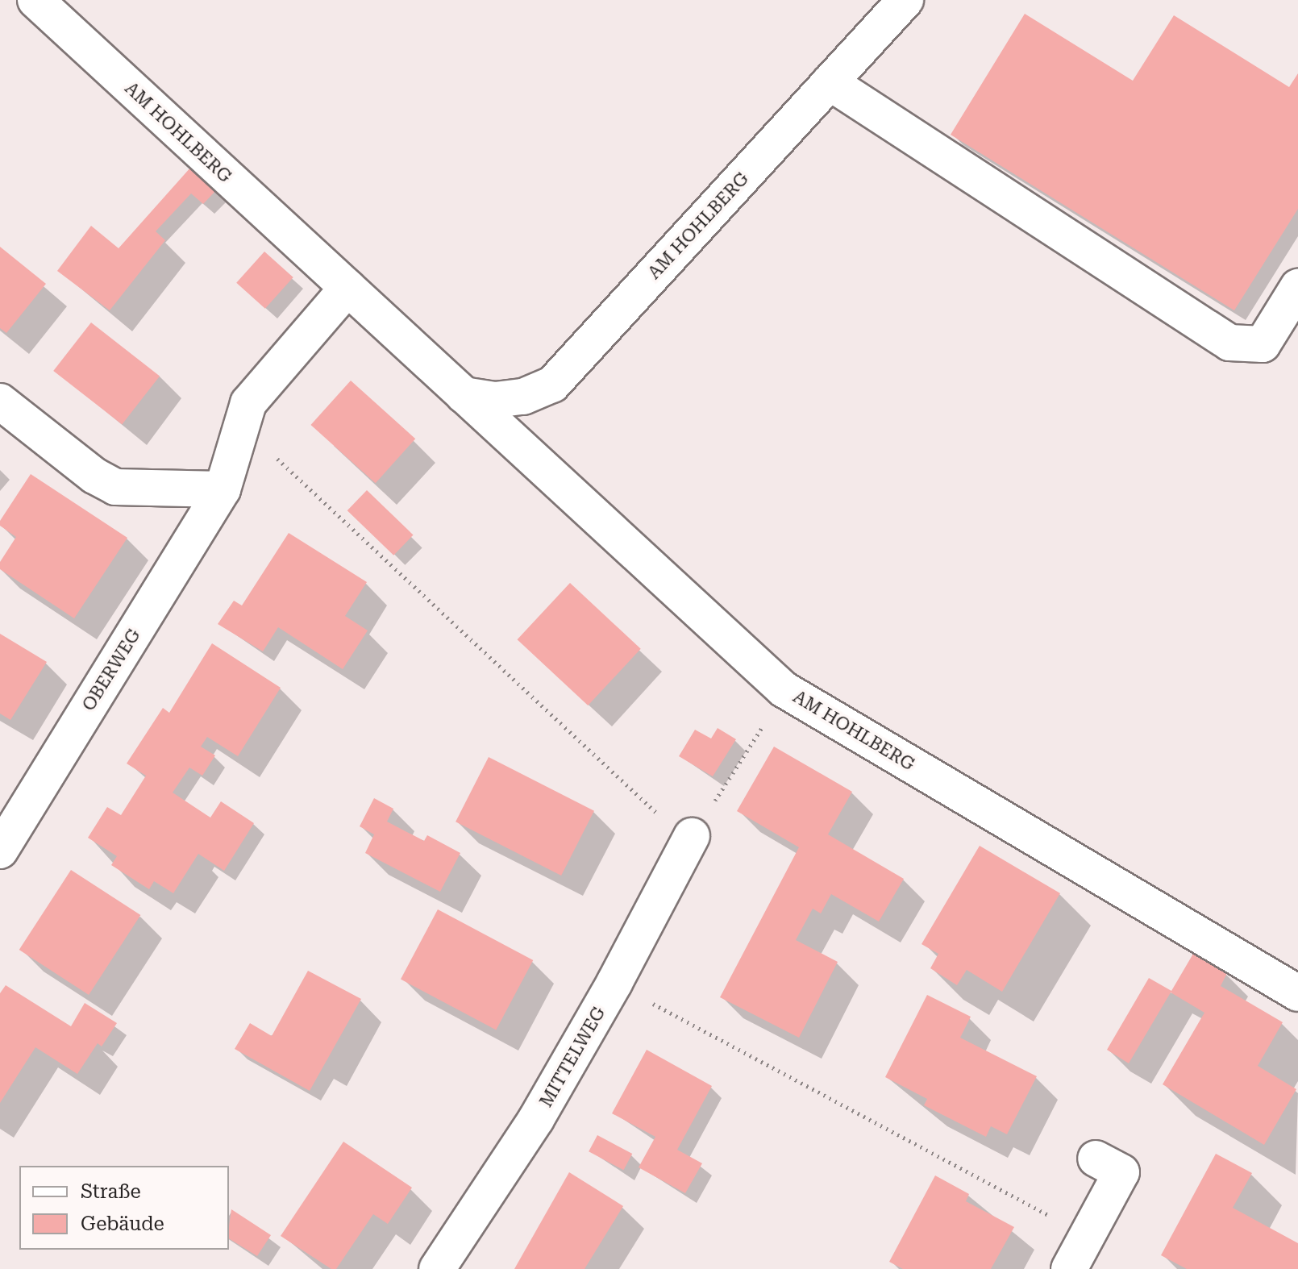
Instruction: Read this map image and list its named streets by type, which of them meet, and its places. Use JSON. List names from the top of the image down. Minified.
{"streets":{"street":["AM HOHLBERG","OBERWEG","MITTELWEG"]},"crossings":[["AM HOHLBERG","OBERWEG"]],"legend":["Straße","Gebäude"]}
